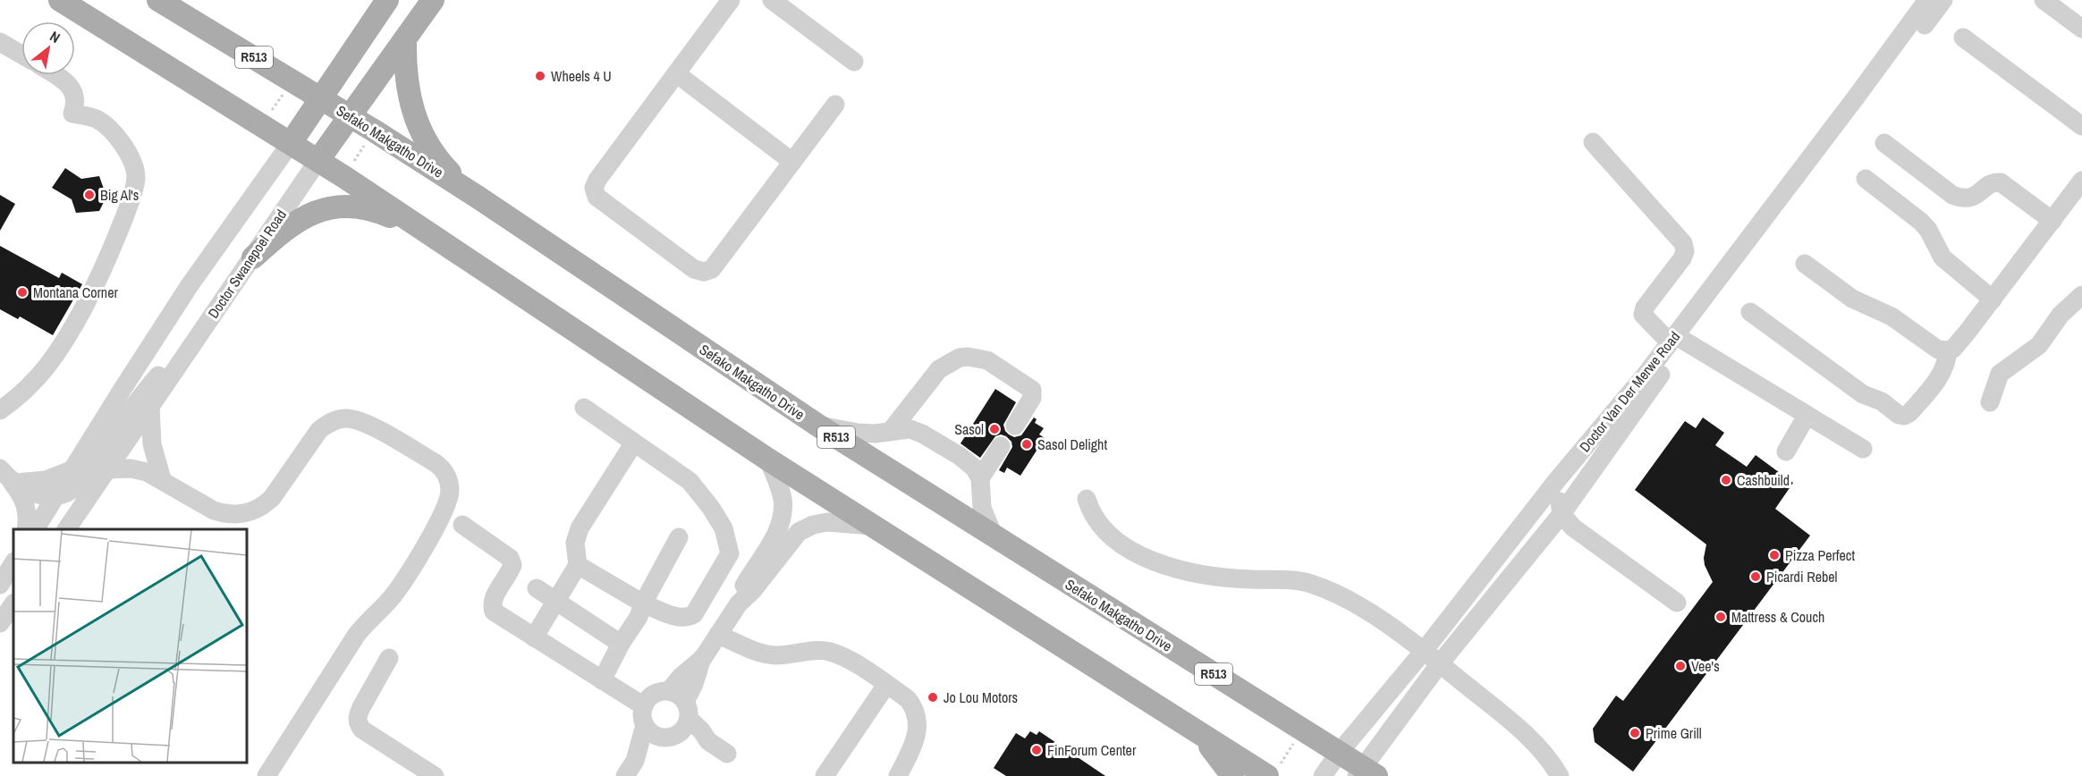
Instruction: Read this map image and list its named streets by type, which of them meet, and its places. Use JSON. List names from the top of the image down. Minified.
{"streets":{"main road":["R513","Sefako Makgatho Drive","Doctor Swanepoel Road"],"street":["Doctor Van Der Merwe Road"]},"crossings":[["Sefako Makgatho Drive","Doctor Swanepoel Road"],["Sefako Makgatho Drive","Doctor Van Der Merwe Road"]],"places":["Wheels 4 U","Big Al's","Montana Corner","Sasol","Sasol Delight","Cashbuild","Pizza Perfect","Picardi Rebel","Mattress & Couch","Vee's","Jo Lou Motors","Prime Grill","FinForum Center"],"north":"top right"}
